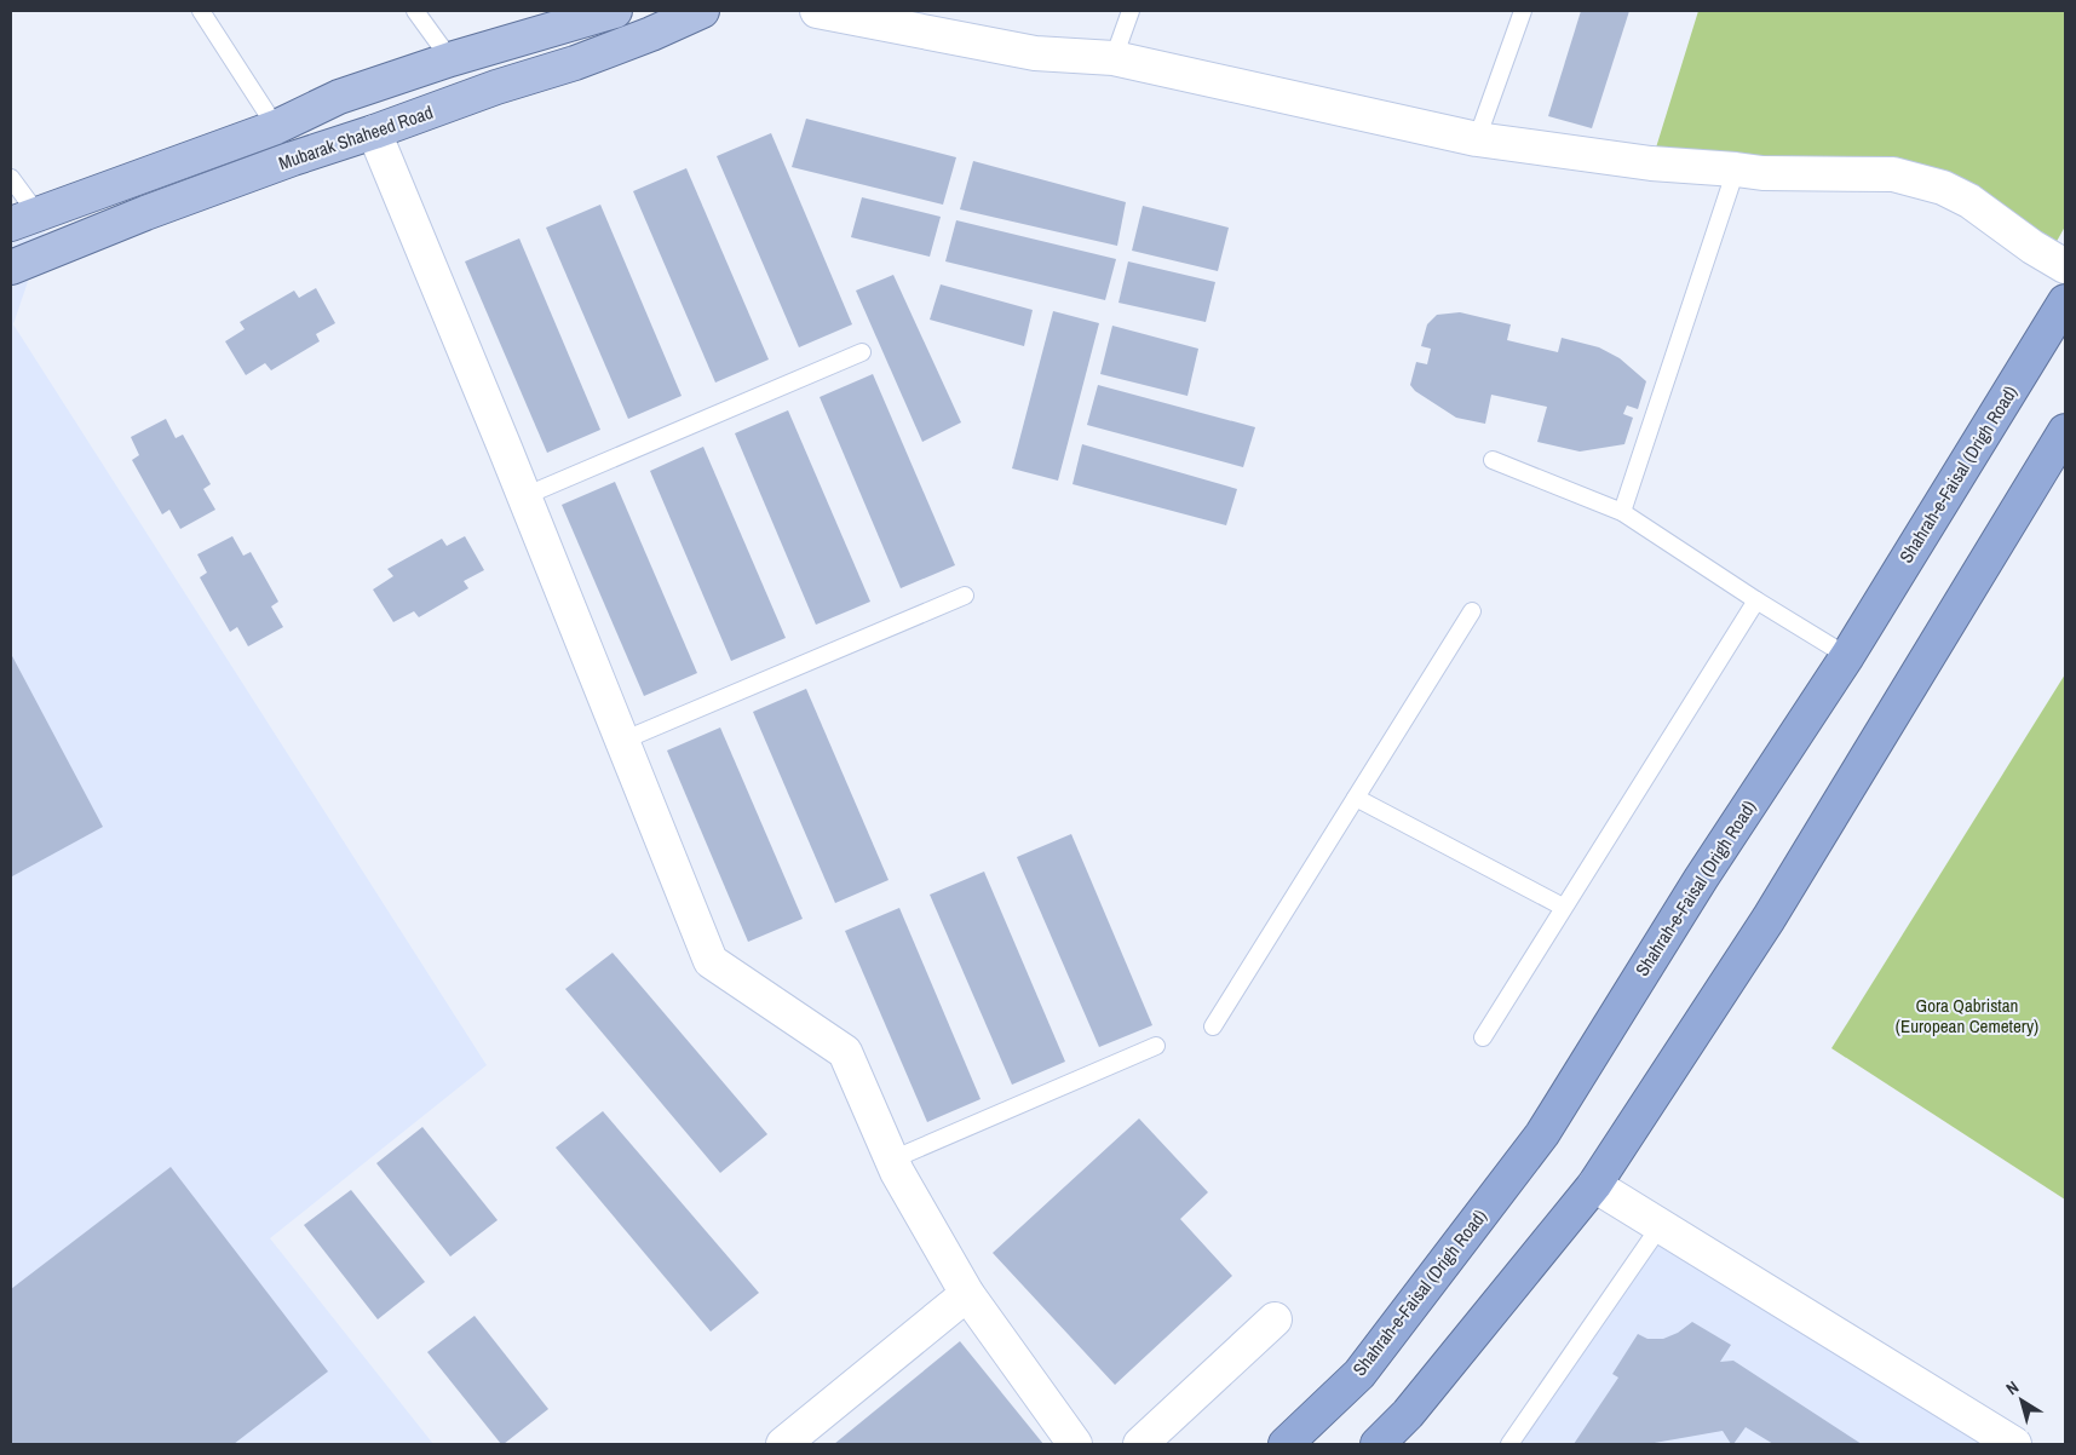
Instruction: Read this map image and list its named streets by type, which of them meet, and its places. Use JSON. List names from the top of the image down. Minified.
{"streets":{"highway":["Shahrah-e-Faisal (Drigh Road)"],"main road":["Mubarak Shaheed Road"]},"parks":["Gora Qabristan (European Cemetery)"],"north":"top left"}
